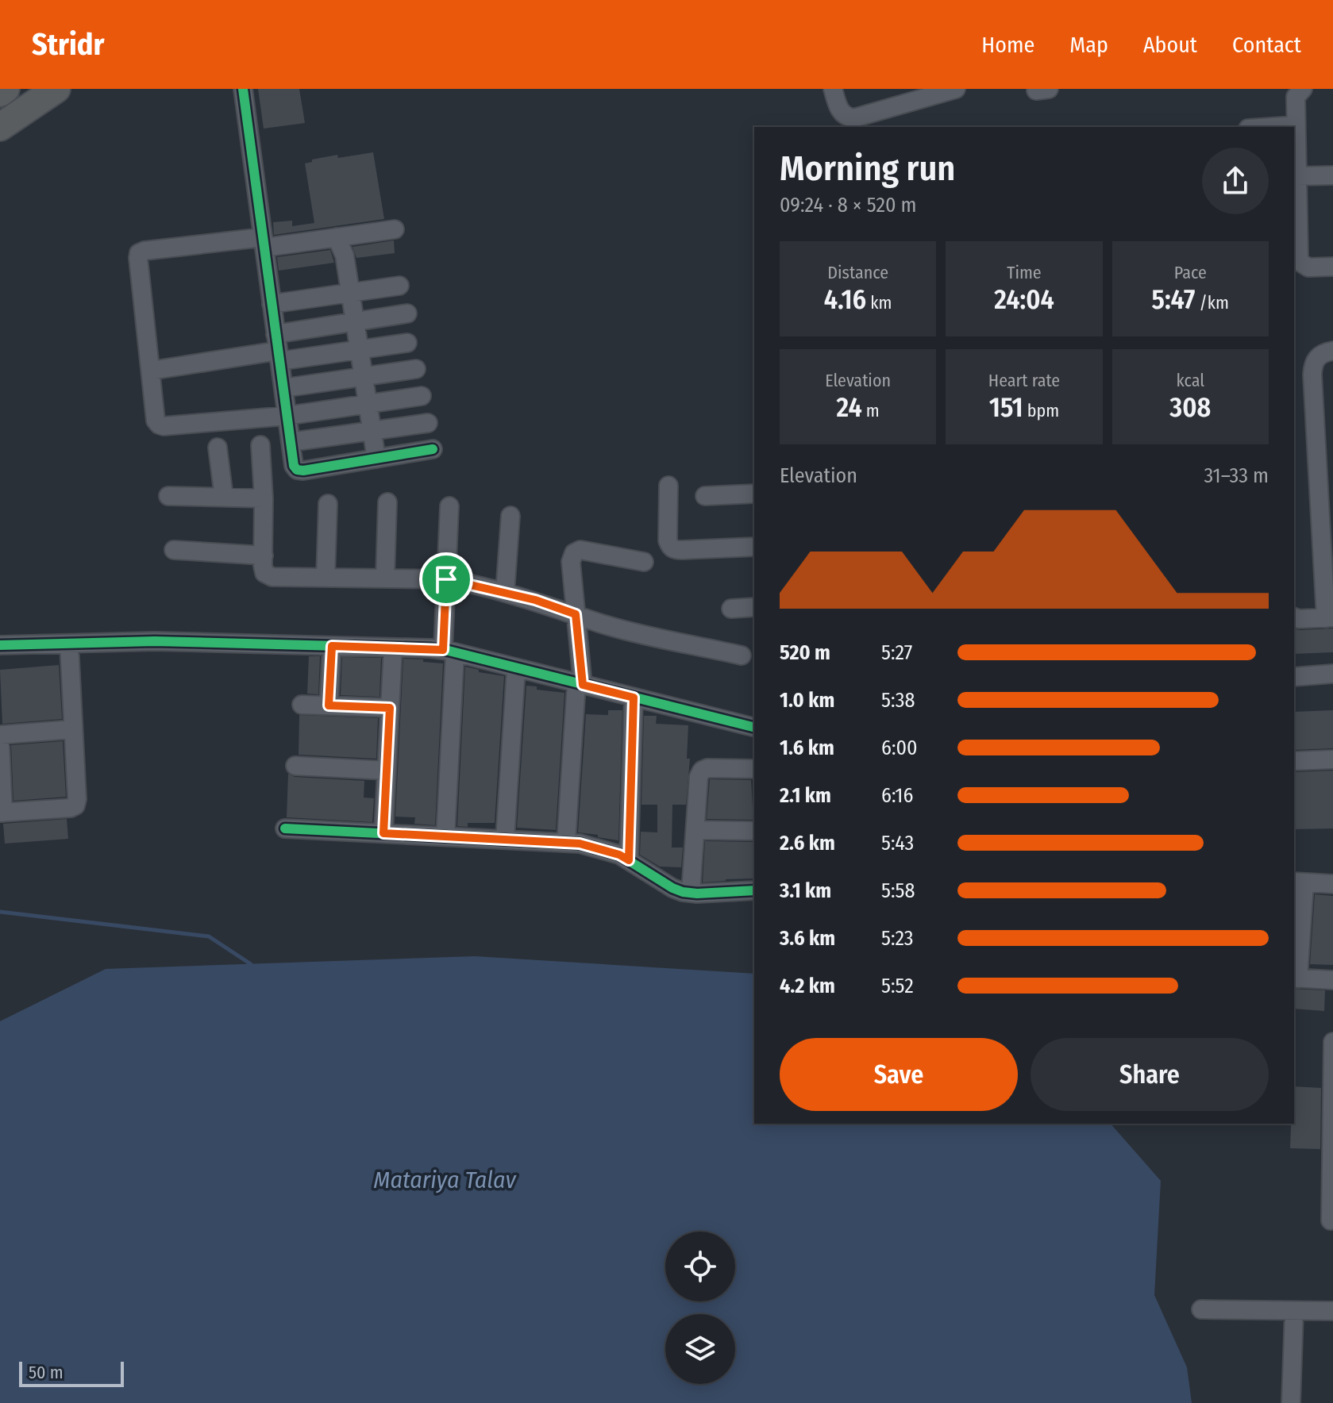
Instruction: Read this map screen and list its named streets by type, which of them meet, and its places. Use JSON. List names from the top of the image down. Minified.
{"water":["Matariya Talav"],"scale_bar":"50 m","page":{"header":"Stridr","nav":["Home","Map","About","Contact"],"heading":["Morning run","09:24 · 8 × 520 m"],"stats":[["Distance","4.16 km"],["Time","24:04"],["Pace","5:47 /km"],["Elevation","24 m"],["Heart rate","151 bpm"],["kcal","308"]],"chart":["Elevation","31–33 m"],"list":[{"name":"520 m","note":"5:27"},{"name":"1.0 km","note":"5:38"},{"name":"1.6 km","note":"6:00"},{"name":"2.1 km","note":"6:16"},{"name":"2.6 km","note":"5:43"},{"name":"3.1 km","note":"5:58"},{"name":"3.6 km","note":"5:23"},{"name":"4.2 km","note":"5:52"}],"buttons":["Save","Share"],"scale":"50 m"}}
